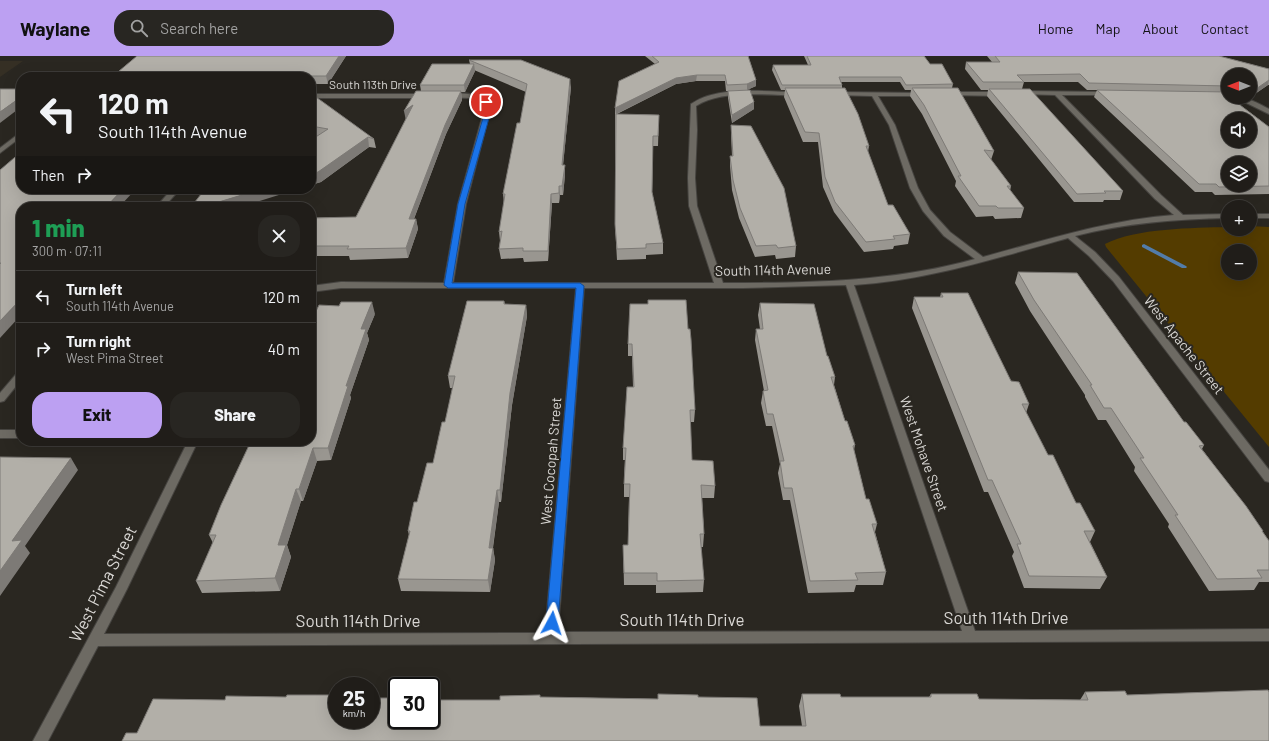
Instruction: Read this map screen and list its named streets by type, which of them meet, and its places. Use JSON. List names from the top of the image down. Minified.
{"streets":{"street":["South 113th Drive","South 114th Avenue","West Apache Street","West Mohave Street","West Cocopah Street","West Pima Street","South 114th Drive"]},"crossings":[["South 114th Avenue","West Apache Street"],["South 114th Avenue","West Mohave Street"],["South 114th Avenue","West Cocopah Street"],["West Mohave Street","South 114th Drive"],["West Cocopah Street","South 114th Drive"],["West Pima Street","South 114th Drive"]],"north":"left","page":{"header":"Waylane","search":"Search here","nav":["Home","Map","About","Contact"],"map_buttons":["+","−"],"turn":["120 m","South 114th Avenue"],"then":"Then","heading":["1 min","300 m · 07:11"],"list":[{"name":"Turn left","note":"South 114th Avenue","value":"120 m"},{"name":"Turn right","note":"West Pima Street","value":"40 m"}],"buttons":["Exit","Share"],"speed":"25 km/h","limit":"30"}}
